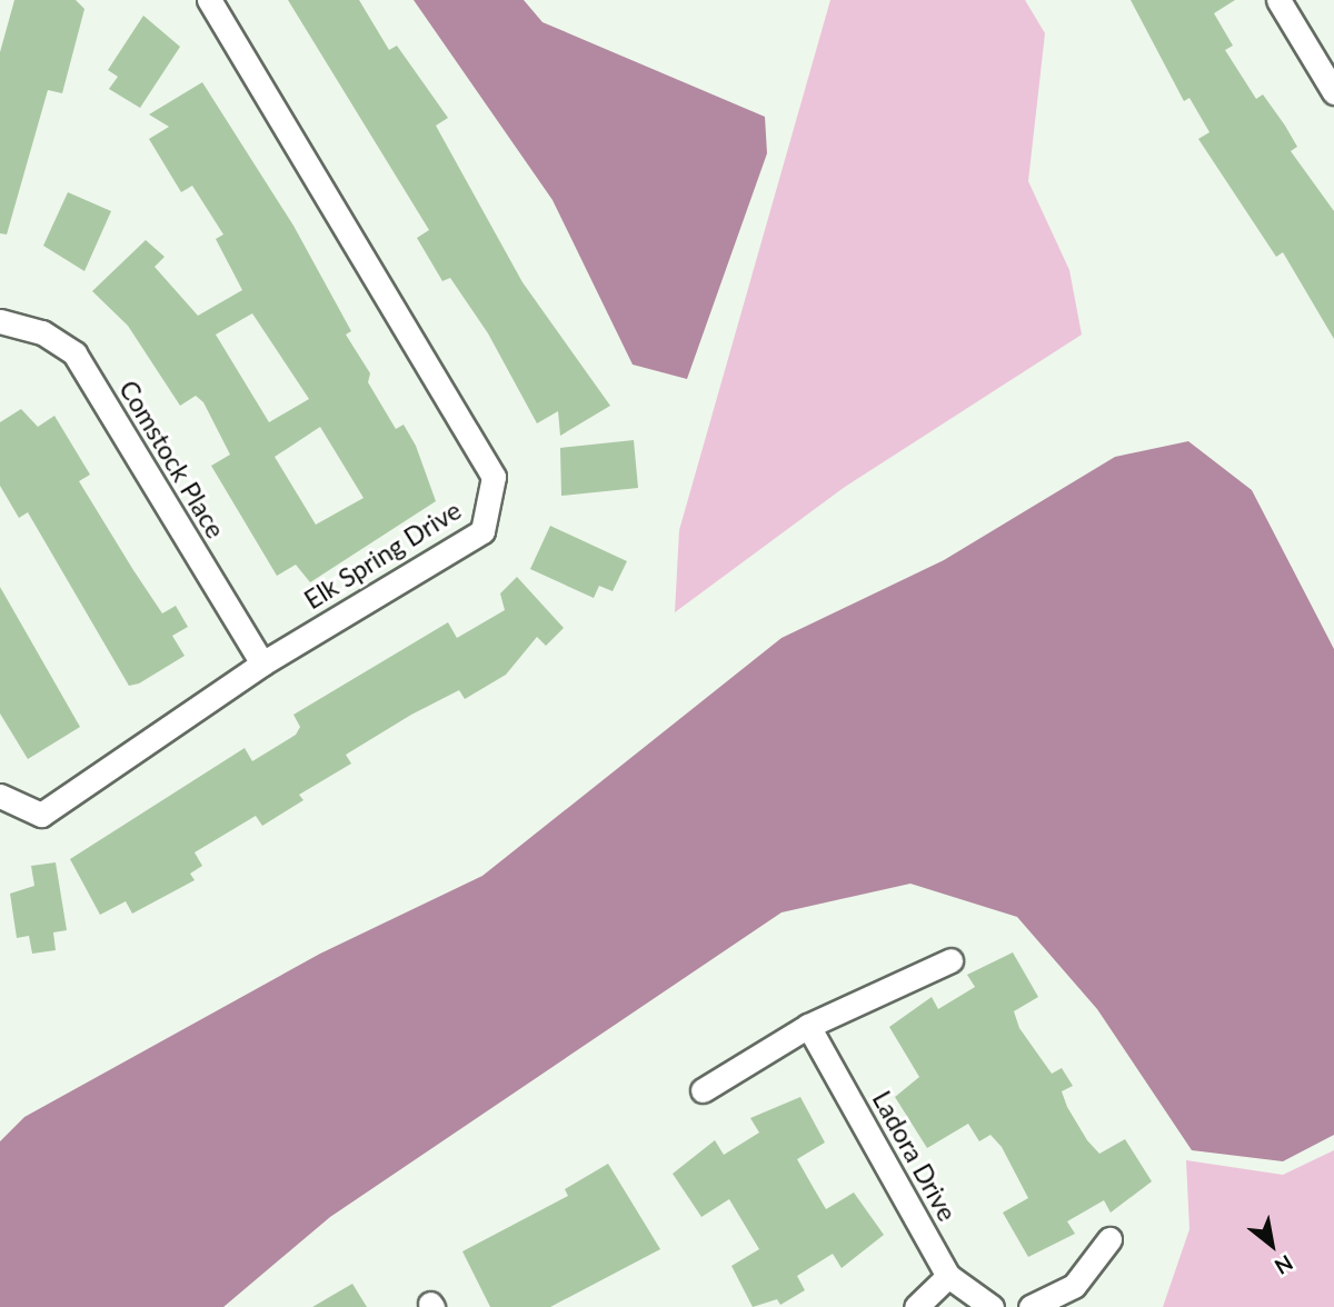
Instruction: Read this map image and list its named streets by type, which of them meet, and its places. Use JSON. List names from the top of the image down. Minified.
{"streets":{"street":["Comstock Place","Elk Spring Drive","Ladora Drive"]},"crossings":[["Comstock Place","Elk Spring Drive"]],"north":"bottom right"}
